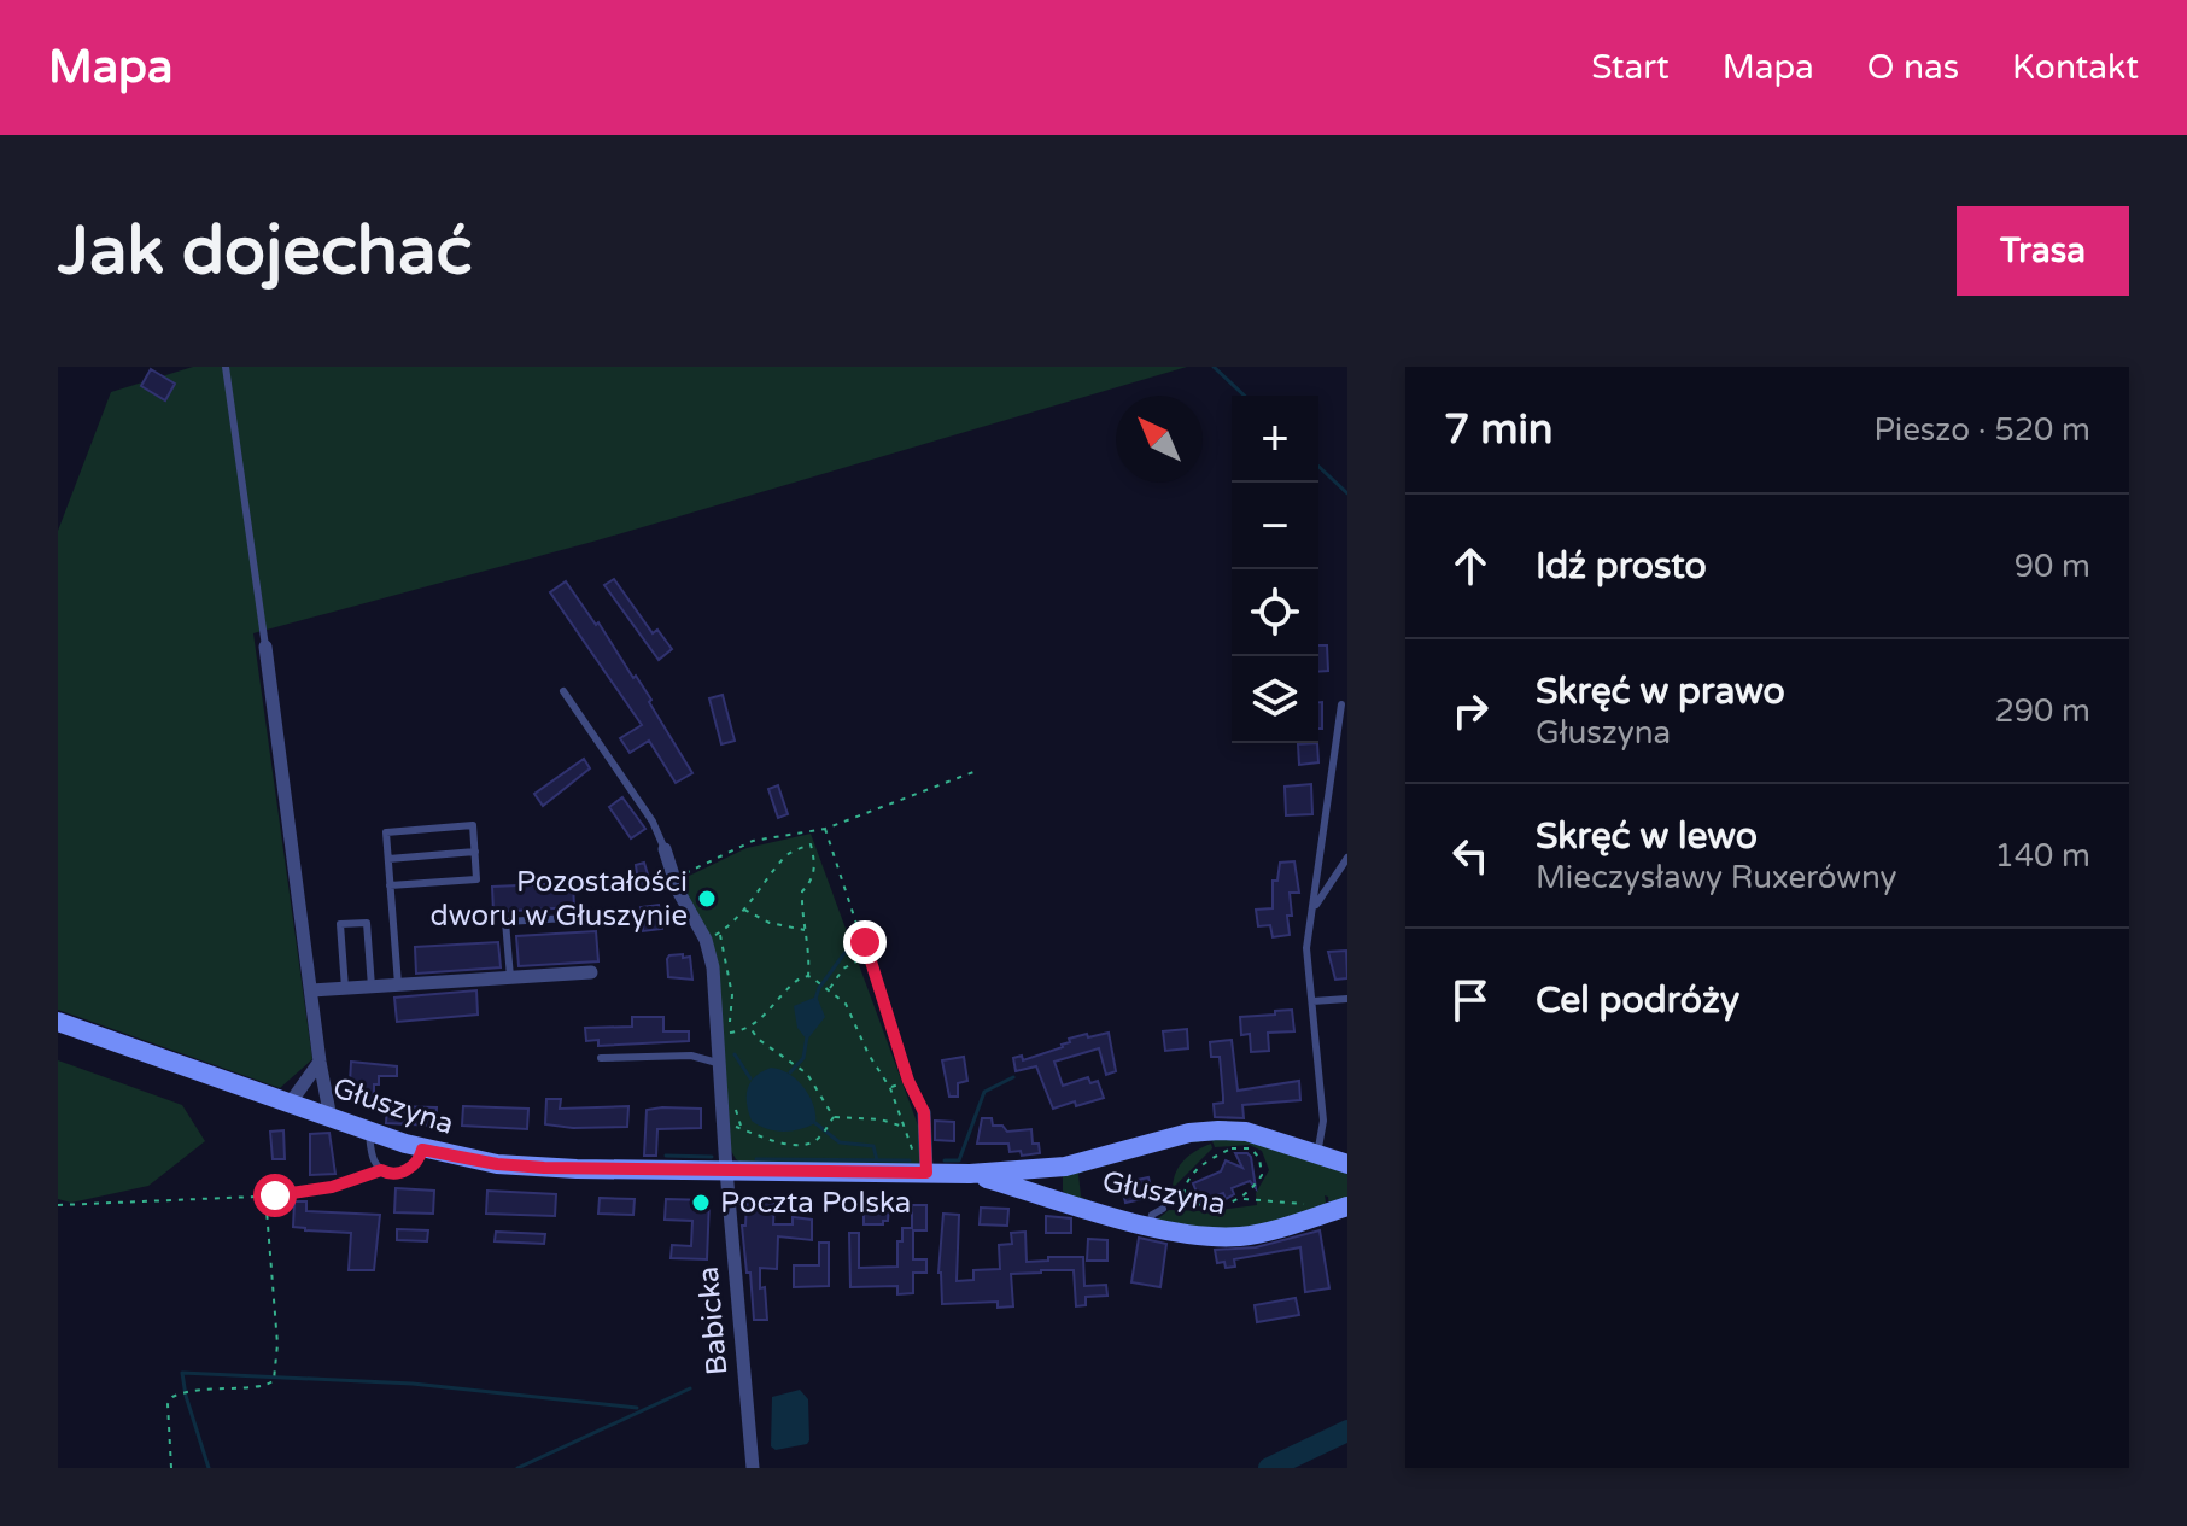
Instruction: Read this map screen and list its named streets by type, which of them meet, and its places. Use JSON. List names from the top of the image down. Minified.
{"streets":{"street":["Głuszyna","Babicka"]},"crossings":[["Głuszyna","Babicka"]],"places":["Pozostałości dworu w Głuszynie","Poczta Polska"],"north":"top left","page":{"header":"Mapa","nav":["Start","Mapa","O nas","Kontakt"],"buttons":"Trasa","title":"Jak dojechać","heading":["7 min","Pieszo · 520 m"],"map_buttons":["+","−"],"list":[["Idź prosto","90 m"],["Skręć w prawo","Głuszyna","290 m"],["Skręć w lewo","Mieczysławy Ruxerówny","140 m"],"Cel podróży"]}}
